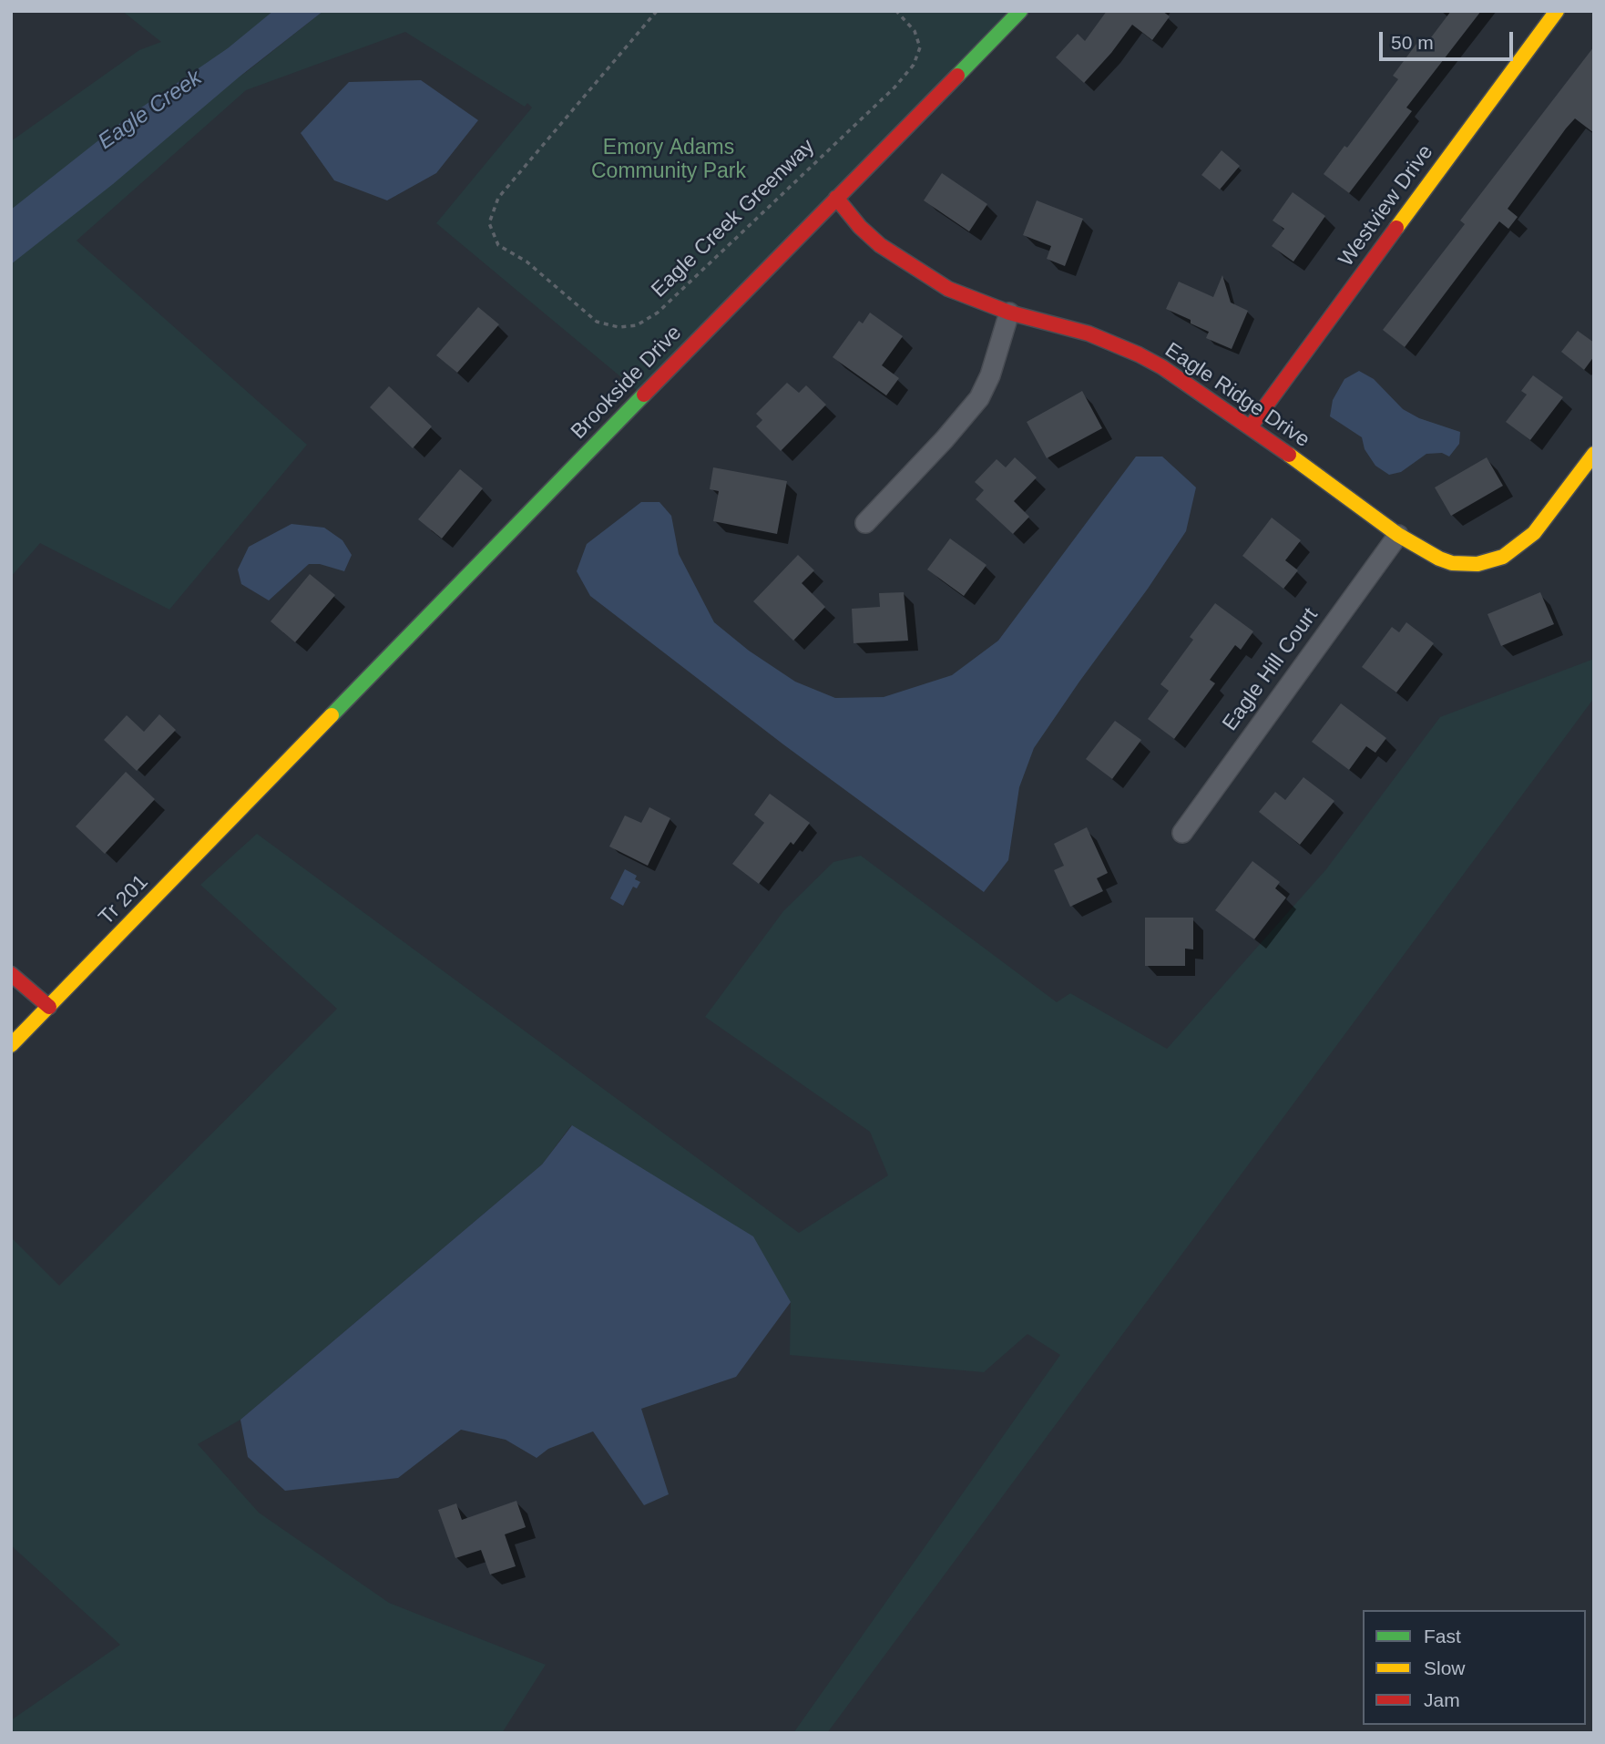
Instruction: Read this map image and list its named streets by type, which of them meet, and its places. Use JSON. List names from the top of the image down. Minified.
{"streets":{"street":["Westview Drive","Brookside Drive","Eagle Ridge Drive","Eagle Hill Court","Tr 201"],"path":["Eagle Creek Greenway"]},"crossings":[["Westview Drive","Eagle Ridge Drive"],["Brookside Drive","Eagle Ridge Drive"],["Brookside Drive","Tr 201"],["Eagle Ridge Drive","Eagle Hill Court"]],"water":["Eagle Creek"],"parks":["Emory Adams Community Park"],"legend":["Fast","Slow","Jam"],"scale_bar":"50 m"}
